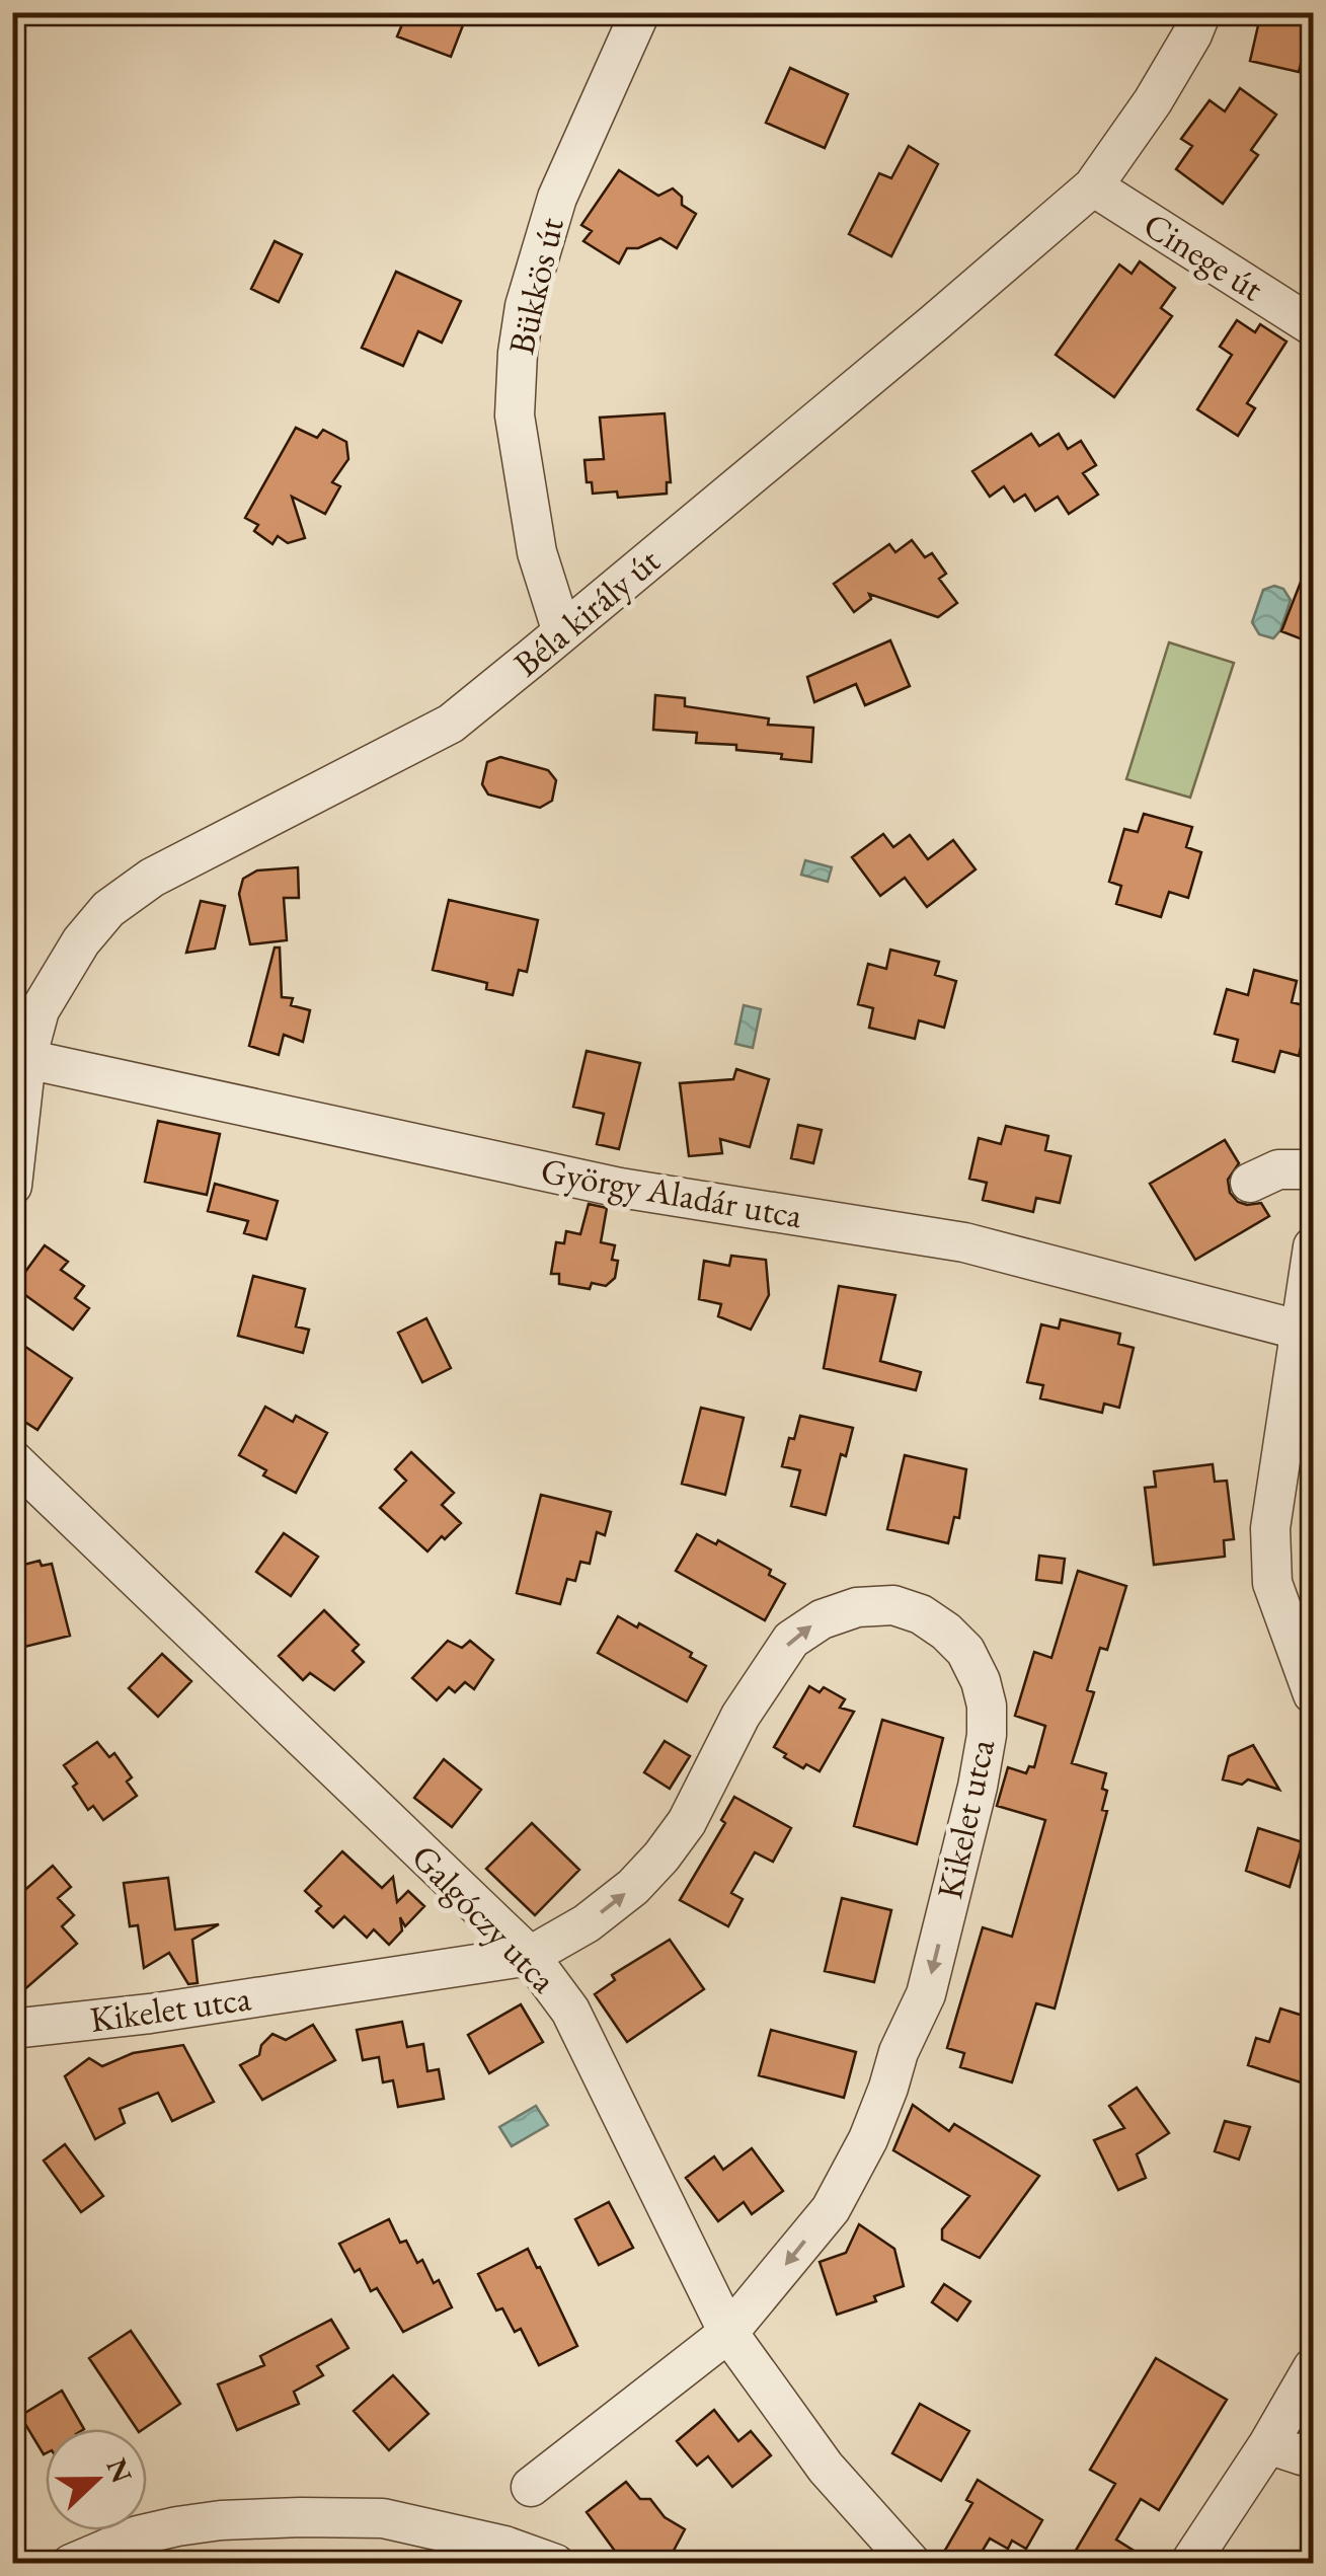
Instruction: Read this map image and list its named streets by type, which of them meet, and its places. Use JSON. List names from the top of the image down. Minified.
{"streets":{"street":["Cinege út","Bükkös út","Béla király út","György Aladár utca","Kikelet utca","Galgóczy utca"]},"crossings":[["Cinege út","Béla király út"],["Bükkös út","Béla király út"],["Béla király út","György Aladár utca"],["Kikelet utca","Galgóczy utca"]],"north":"right"}
